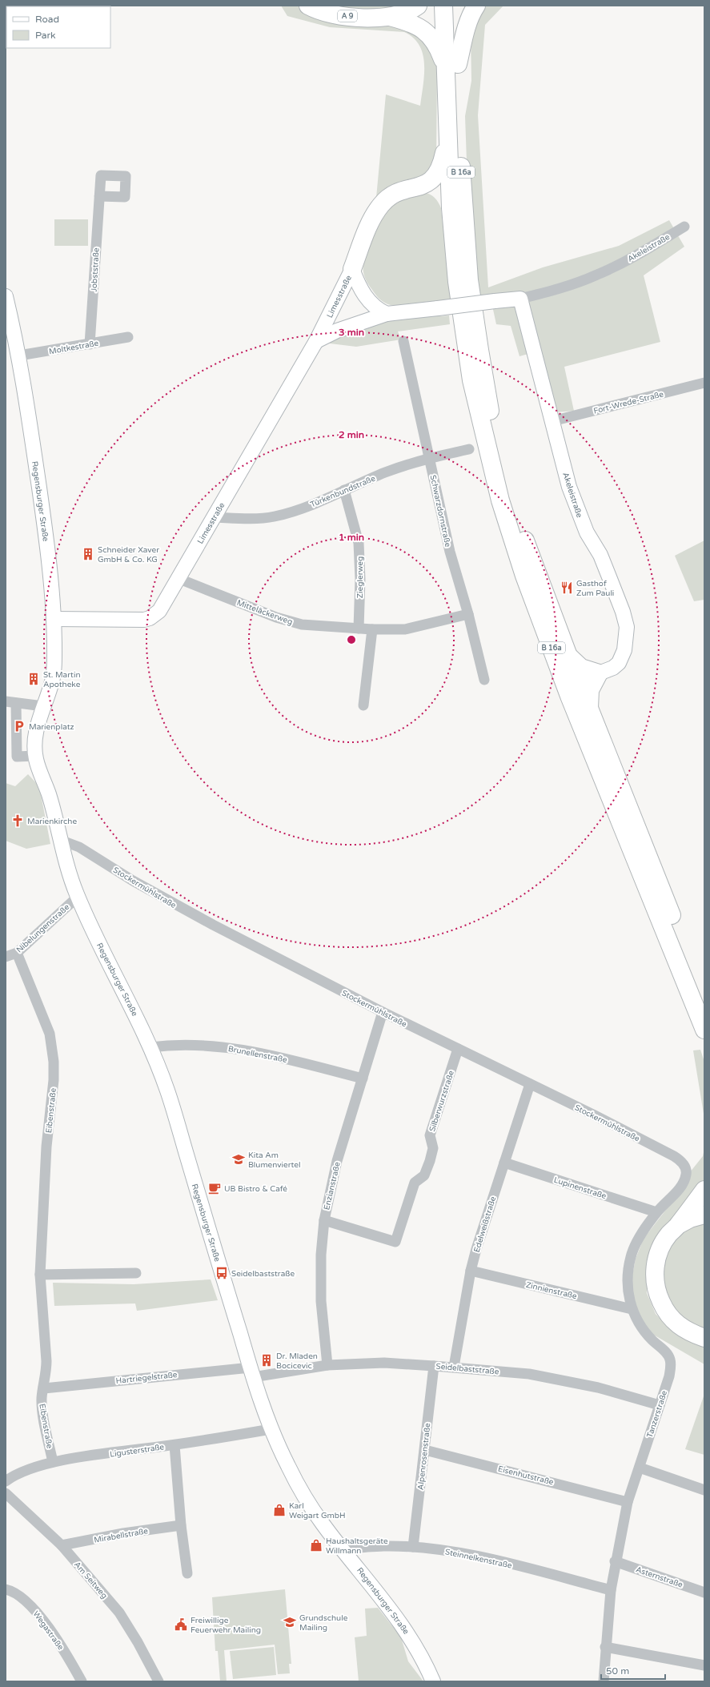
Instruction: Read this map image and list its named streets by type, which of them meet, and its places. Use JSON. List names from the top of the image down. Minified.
{"streets":{"highway":["A 9","B 16a"],"street":["Akeleistraße","Jobststraße","Limesstraße","Moltkestraße","Fort-Wrede-Straße","Türkenbundstraße","Regensburger Straße","Schwarzdornstraße","Zieglerweg","Mitteläckerweg","Stockermühlstraße","Nibelungenstraße","Brunellenstraße","Silberwurzstraße","Eibenstraße","Enzianstraße","Lupinenstraße","Edelweißstraße","Zinnienstraße","Seidelbaststraße","Hartriegelstraße","Tanzerstraße","Ligusterstraße","Alpenrosenstraße","Eisenhutstraße","Mirabellstraße","Steinnelkenstraße","Asternstraße","Am Seitweg","Wegastraße"]},"crossings":[["A 9","B 16a"],["Akeleistraße","Limesstraße"],["Akeleistraße","Fort-Wrede-Straße"],["Jobststraße","Moltkestraße"],["Limesstraße","Türkenbundstraße"],["Limesstraße","Regensburger Straße"],["Limesstraße","Mitteläckerweg"],["Moltkestraße","Regensburger Straße"],["Türkenbundstraße","Schwarzdornstraße"],["Türkenbundstraße","Zieglerweg"],["Regensburger Straße","Stockermühlstraße"],["Regensburger Straße","Nibelungenstraße"],["Regensburger Straße","Brunellenstraße"],["Regensburger Straße","Seidelbaststraße"],["Regensburger Straße","Hartriegelstraße"],["Regensburger Straße","Ligusterstraße"],["Regensburger Straße","Steinnelkenstraße"],["Schwarzdornstraße","Mitteläckerweg"],["Zieglerweg","Mitteläckerweg"],["Stockermühlstraße","Silberwurzstraße"],["Stockermühlstraße","Enzianstraße"],["Stockermühlstraße","Edelweißstraße"],["Stockermühlstraße","Tanzerstraße"],["Nibelungenstraße","Eibenstraße"],["Brunellenstraße","Enzianstraße"],["Silberwurzstraße","Enzianstraße"],["Eibenstraße","Hartriegelstraße"],["Eibenstraße","Ligusterstraße"],["Enzianstraße","Seidelbaststraße"],["Lupinenstraße","Edelweißstraße"],["Lupinenstraße","Tanzerstraße"],["Edelweißstraße","Zinnienstraße"],["Edelweißstraße","Seidelbaststraße"],["Zinnienstraße","Tanzerstraße"],["Seidelbaststraße","Hartriegelstraße"],["Seidelbaststraße","Tanzerstraße"],["Seidelbaststraße","Alpenrosenstraße"],["Tanzerstraße","Eisenhutstraße"],["Tanzerstraße","Steinnelkenstraße"],["Tanzerstraße","Asternstraße"],["Alpenrosenstraße","Eisenhutstraße"],["Alpenrosenstraße","Steinnelkenstraße"],["Mirabellstraße","Am Seitweg"]],"places":{"building":["Schneider Xaver GmbH & Co. KG","St. Martin Apotheke","Dr. Mladen Bocicevic"],"restaurant":["Gasthof Zum Pauli"],"parking":["Marienplatz"],"church":["Marienkirche"],"school or university":["Kita Am Blumenviertel","Grundschule Mailing"],"cafe":["UB Bistro & Café"],"bus stop":["Seidelbaststraße"],"shop":["Karl Weigart GmbH","Haushaltsgeräte Willmann"],"public building":["Freiwillige Feuerwehr Mailing"]},"legend":["Road","Park"],"scale_bar":"50 m","rings":["3 min","2 min","1 min"]}
